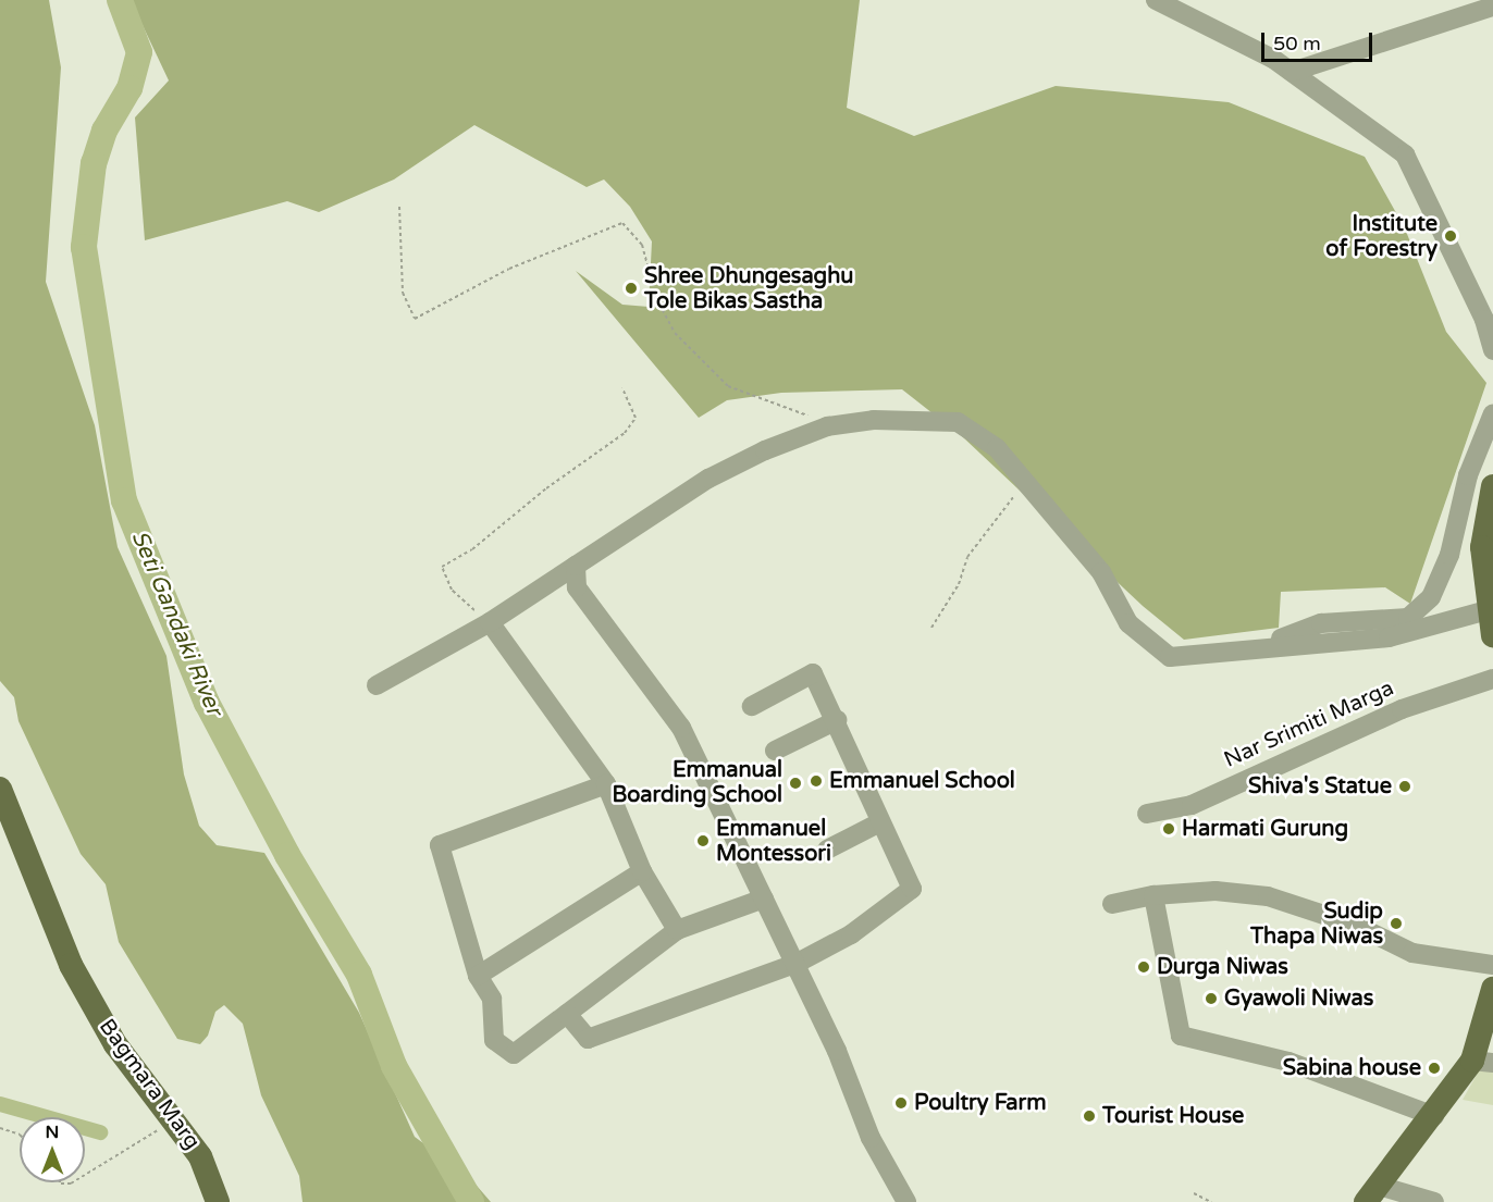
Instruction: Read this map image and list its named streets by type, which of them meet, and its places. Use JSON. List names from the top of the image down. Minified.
{"streets":{"main road":["Bagmara Marg"],"street":["Nar Srimiti Marga"]},"water":["Seti Gandaki River"],"places":["Institute of Forestry","Shree Dhungesaghu Tole Bikas Sastha","Emmanuel School","Emmanual Boarding School","Shiva's Statue","Harmati Gurung","Emmanuel Montessori","Sudip Thapa Niwas","Durga Niwas","Gyawoli Niwas","Sabina house","Poultry Farm","Tourist House"],"scale_bar":"50 m","north":"top"}
